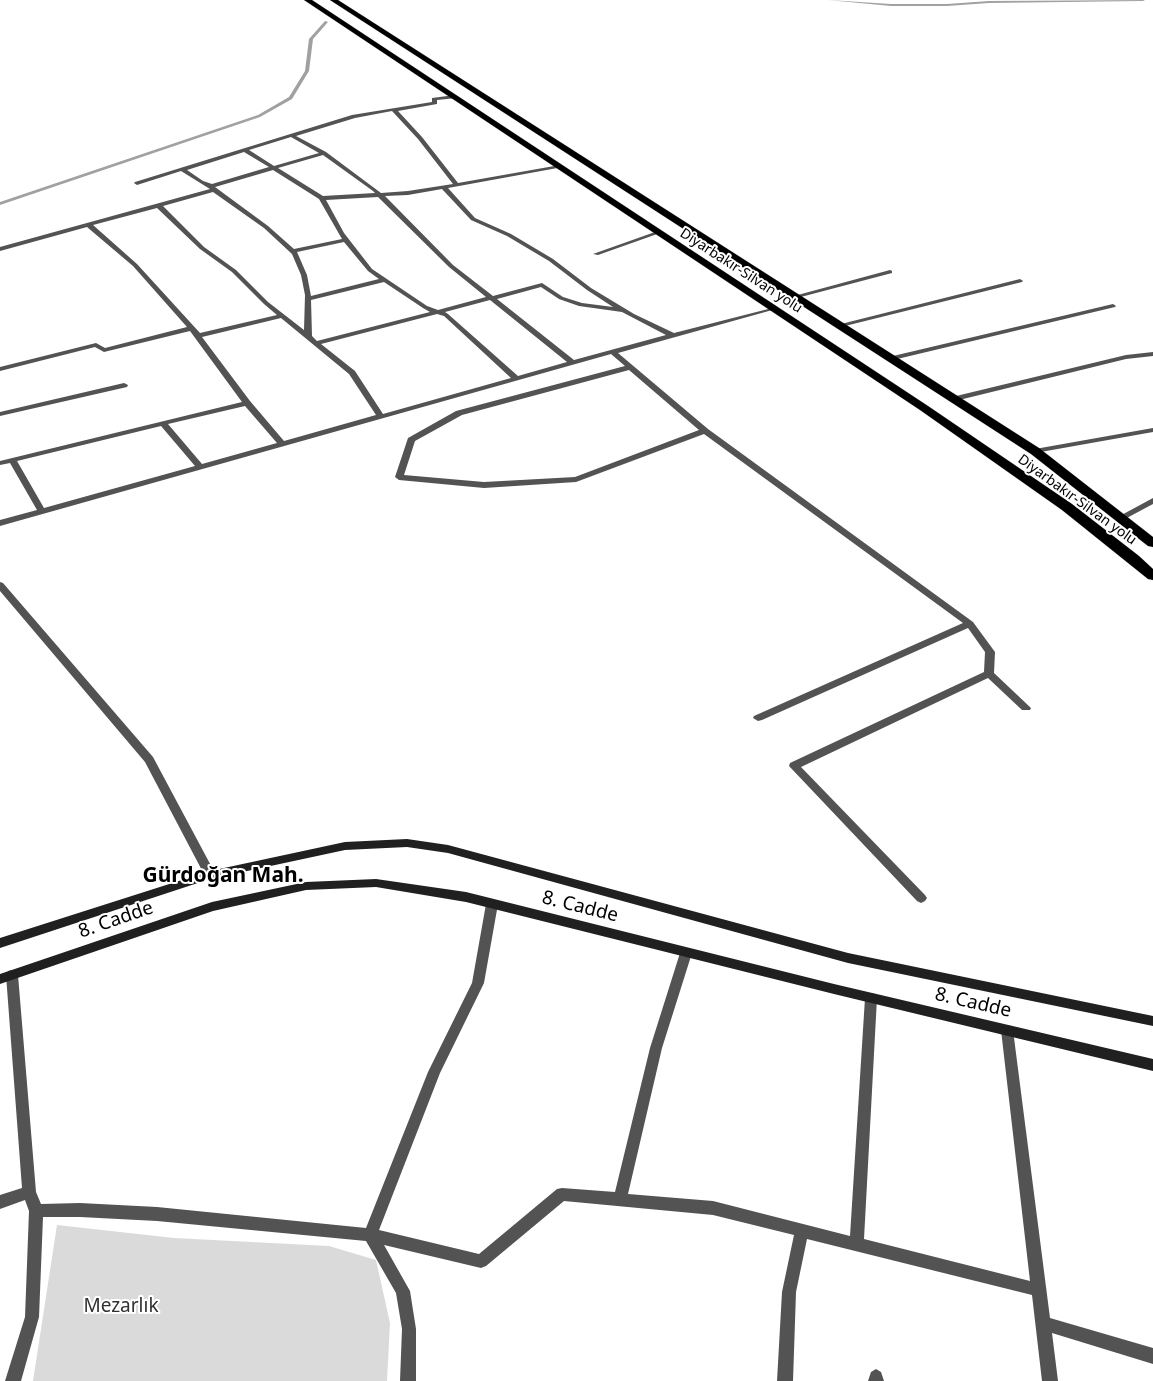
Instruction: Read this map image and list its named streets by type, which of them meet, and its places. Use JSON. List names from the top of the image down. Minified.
{"streets":{"highway":["Diyarbakır-Silvan yolu"],"street":["8. Cadde"]},"districts":["Gürdoğan Mah."],"parks":["Mezarlık"]}
